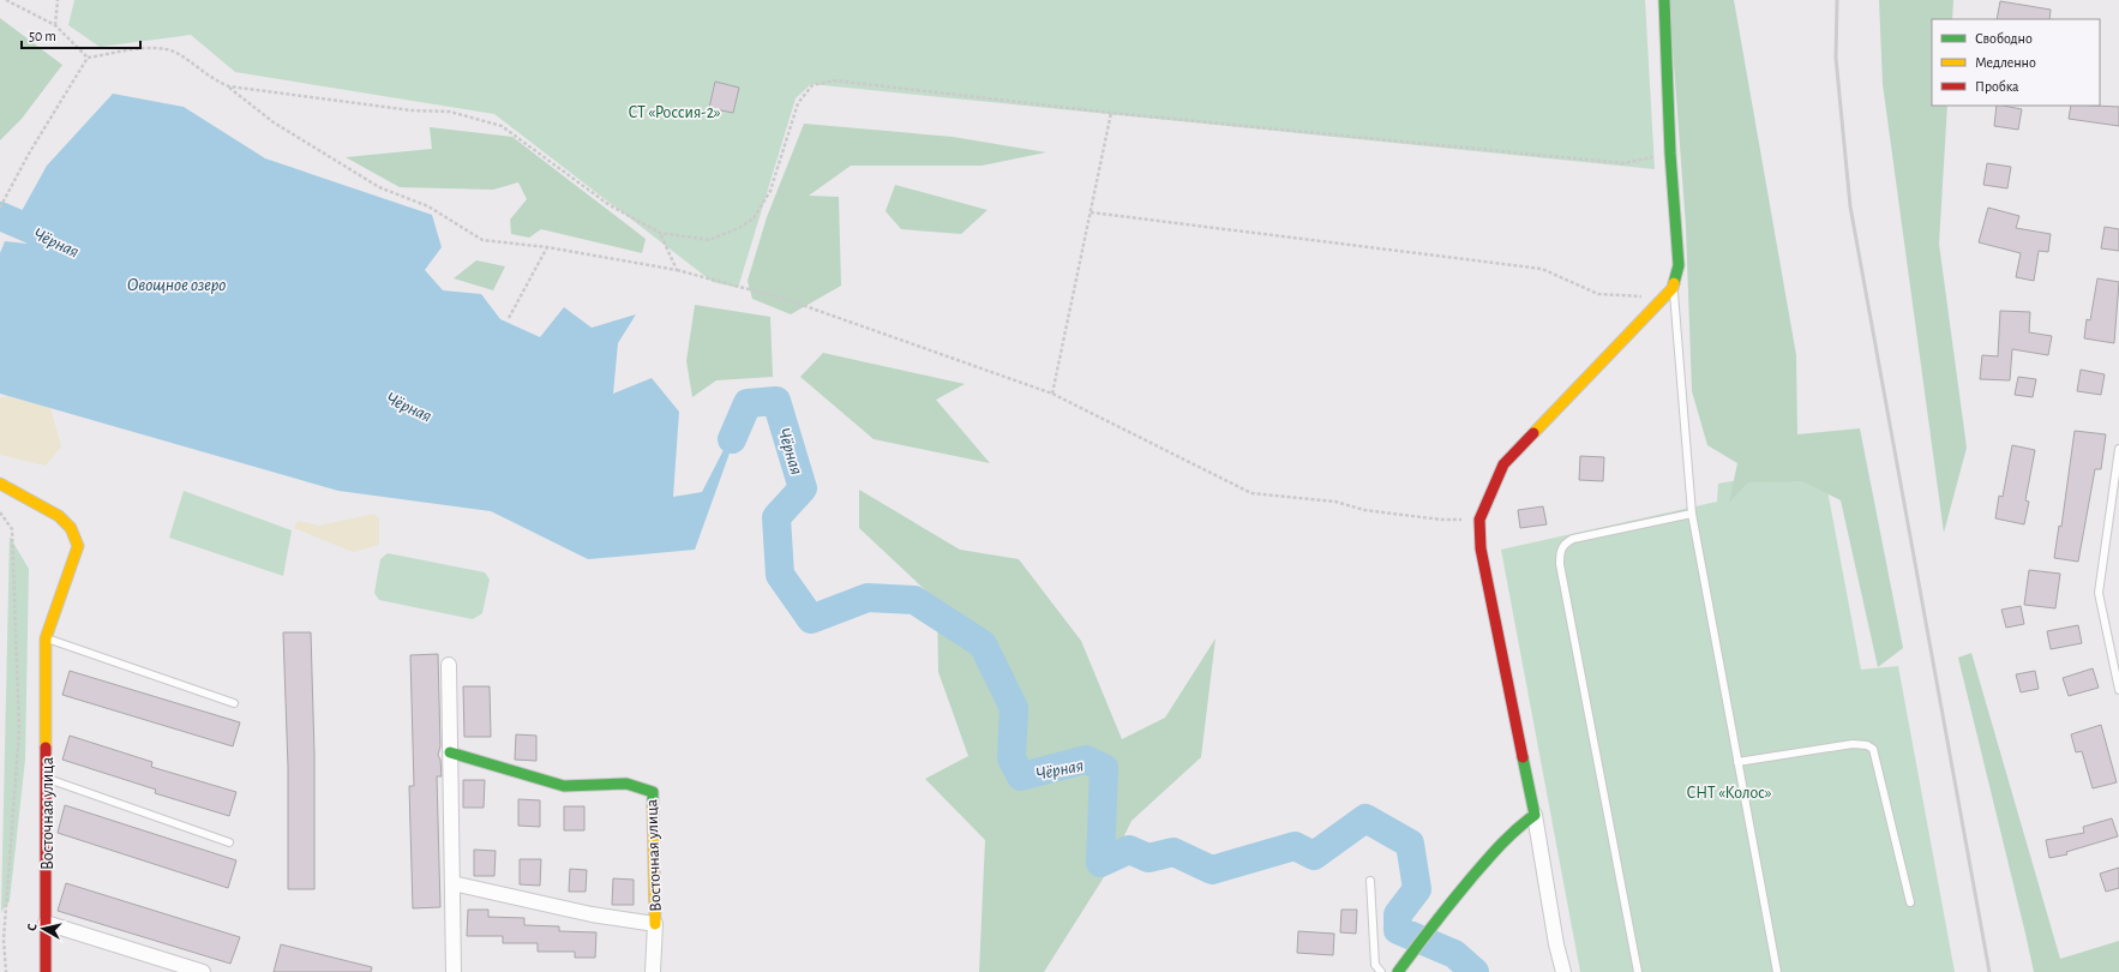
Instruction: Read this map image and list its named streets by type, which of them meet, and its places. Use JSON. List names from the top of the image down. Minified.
{"streets":{"street":["Восточная улица"]},"water":["Чёрная","Овощное озеро"],"parks":["СТ «Россия-2»","СНТ «Колос»"],"legend":["Свободно","Медленно","Пробка"],"scale_bar":"50 m","north":"left"}
